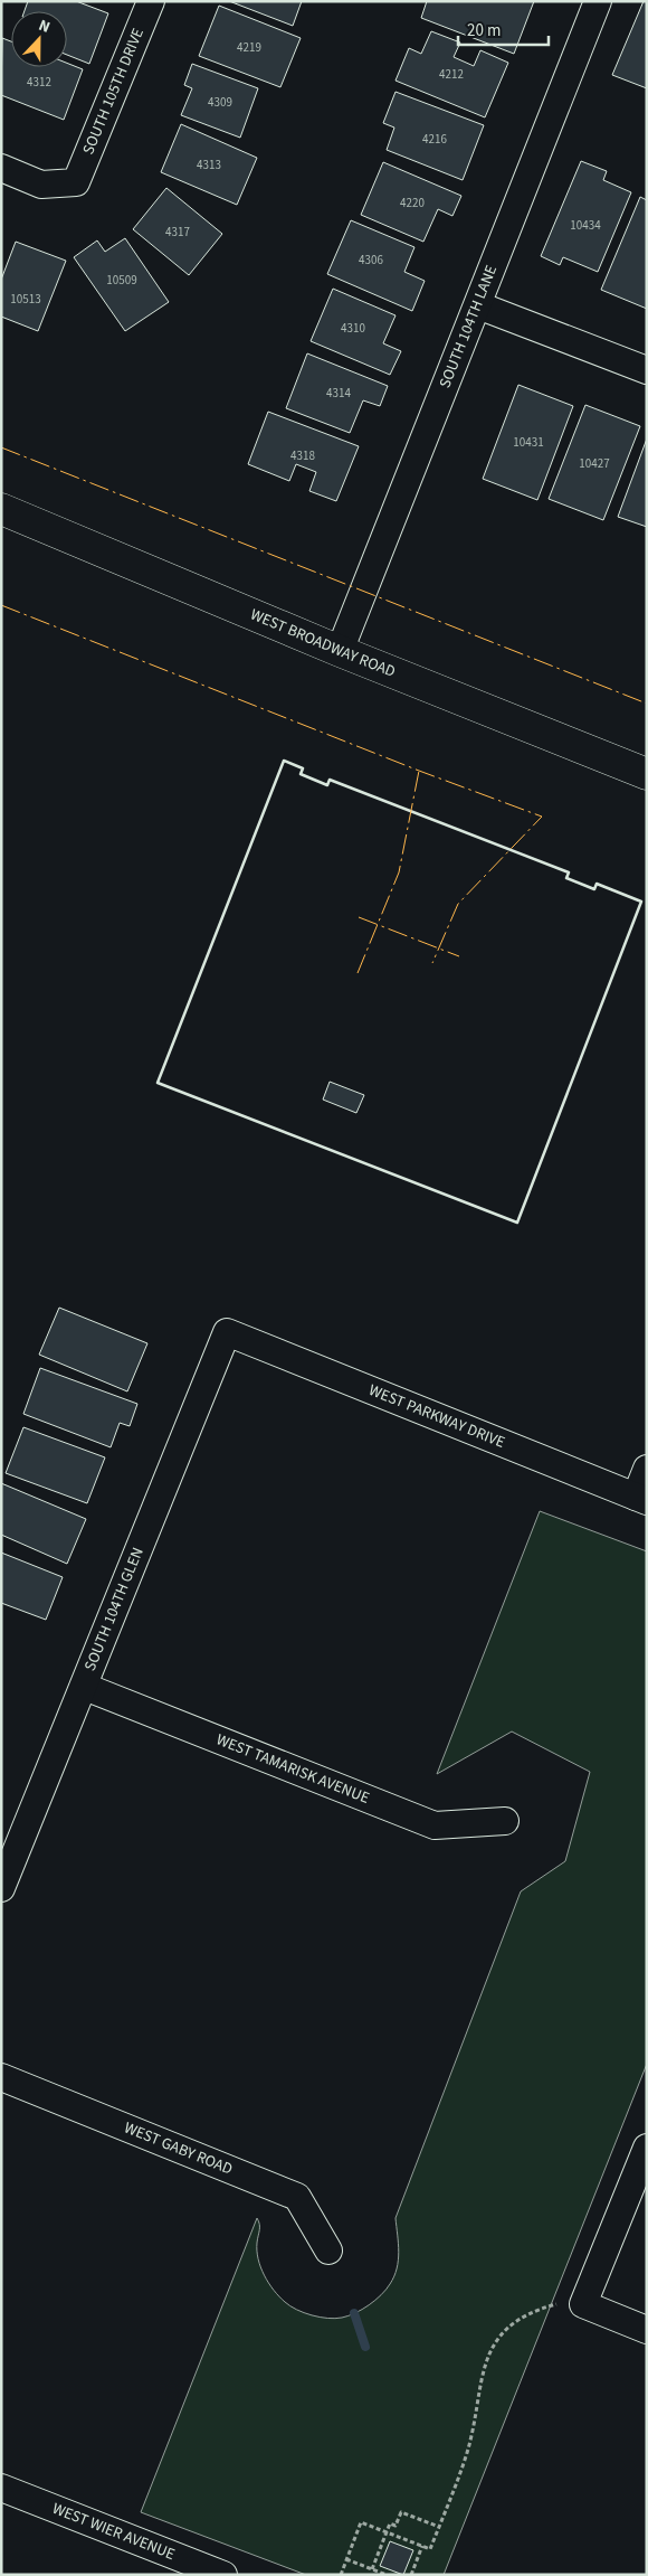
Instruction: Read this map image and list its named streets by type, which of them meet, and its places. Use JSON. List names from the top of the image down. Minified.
{"streets":{"main road":["WEST BROADWAY ROAD"],"street":["SOUTH 105TH DRIVE","SOUTH 104TH LANE","WEST PARKWAY DRIVE","SOUTH 104TH GLEN","WEST TAMARISK AVENUE","WEST GABY ROAD","WEST WIER AVENUE"]},"crossings":[["SOUTH 104TH LANE","WEST BROADWAY ROAD"],["WEST PARKWAY DRIVE","SOUTH 104TH GLEN"],["SOUTH 104TH GLEN","WEST TAMARISK AVENUE"]],"house_numbers":["4219","4212","4312","4309","4216","4313","4220","10434","4317","4306","10509","10513","4310","4314","10431","4318","10427"],"scale_bar":"20 m","north":"top"}
